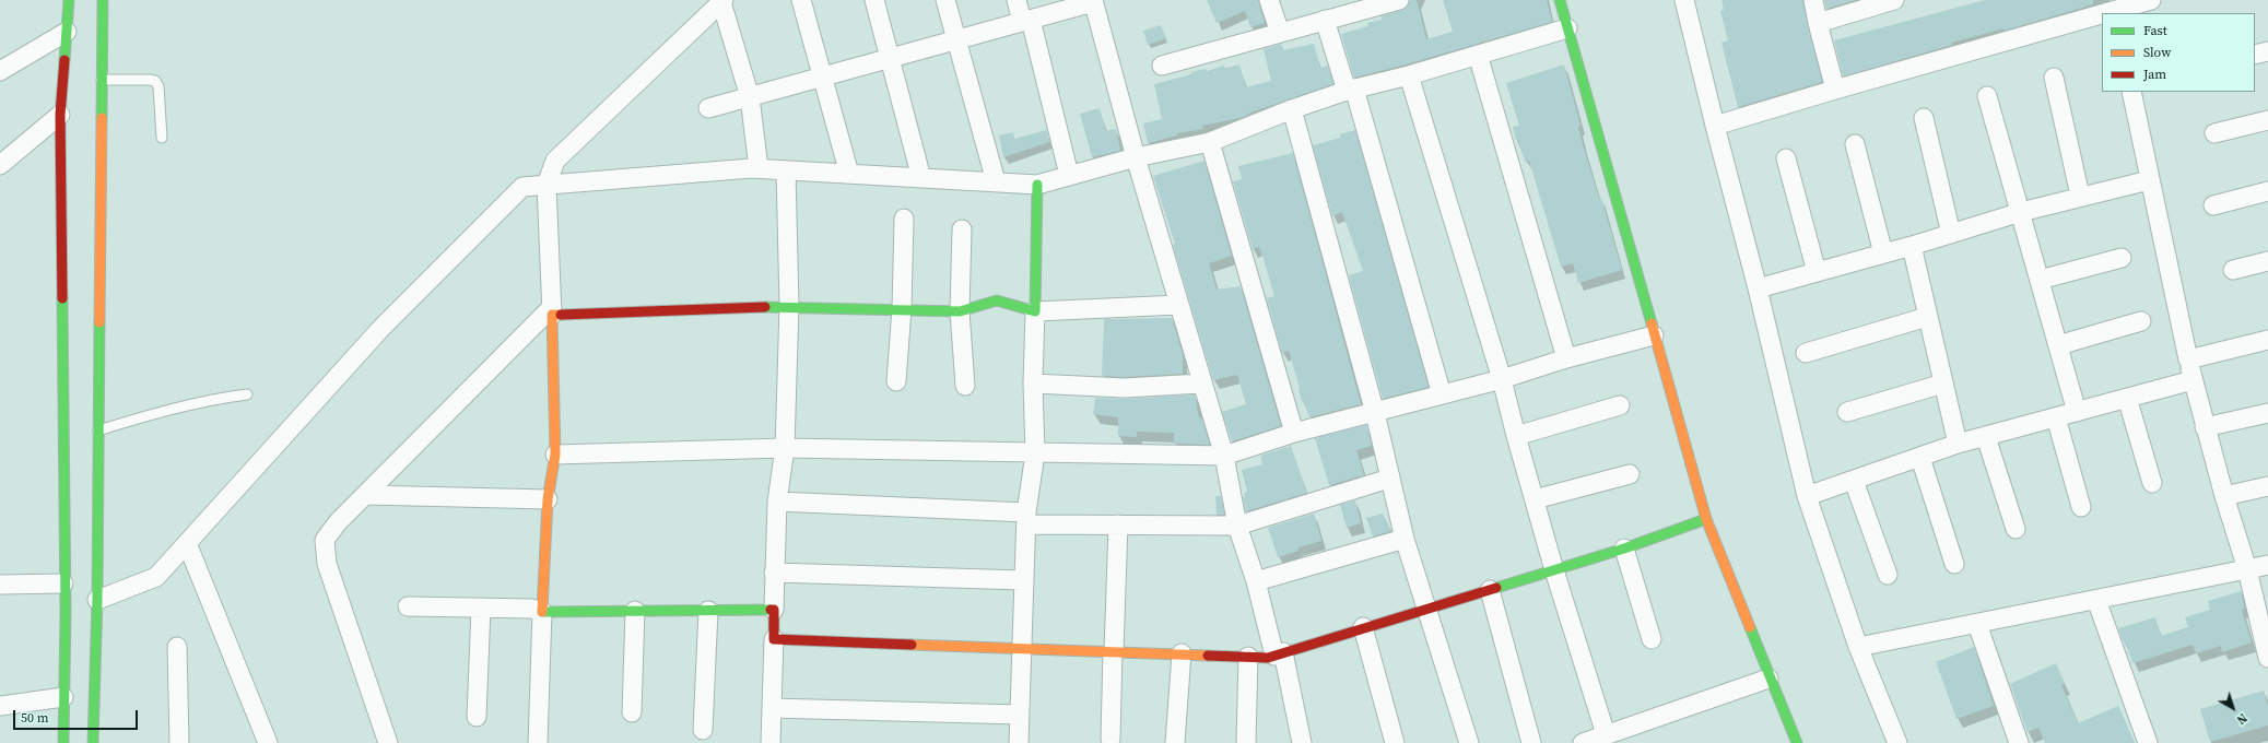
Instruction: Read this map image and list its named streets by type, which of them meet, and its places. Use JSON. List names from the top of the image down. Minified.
{"legend":["Fast","Slow","Jam"],"scale_bar":"50 m","north":"bottom right"}
